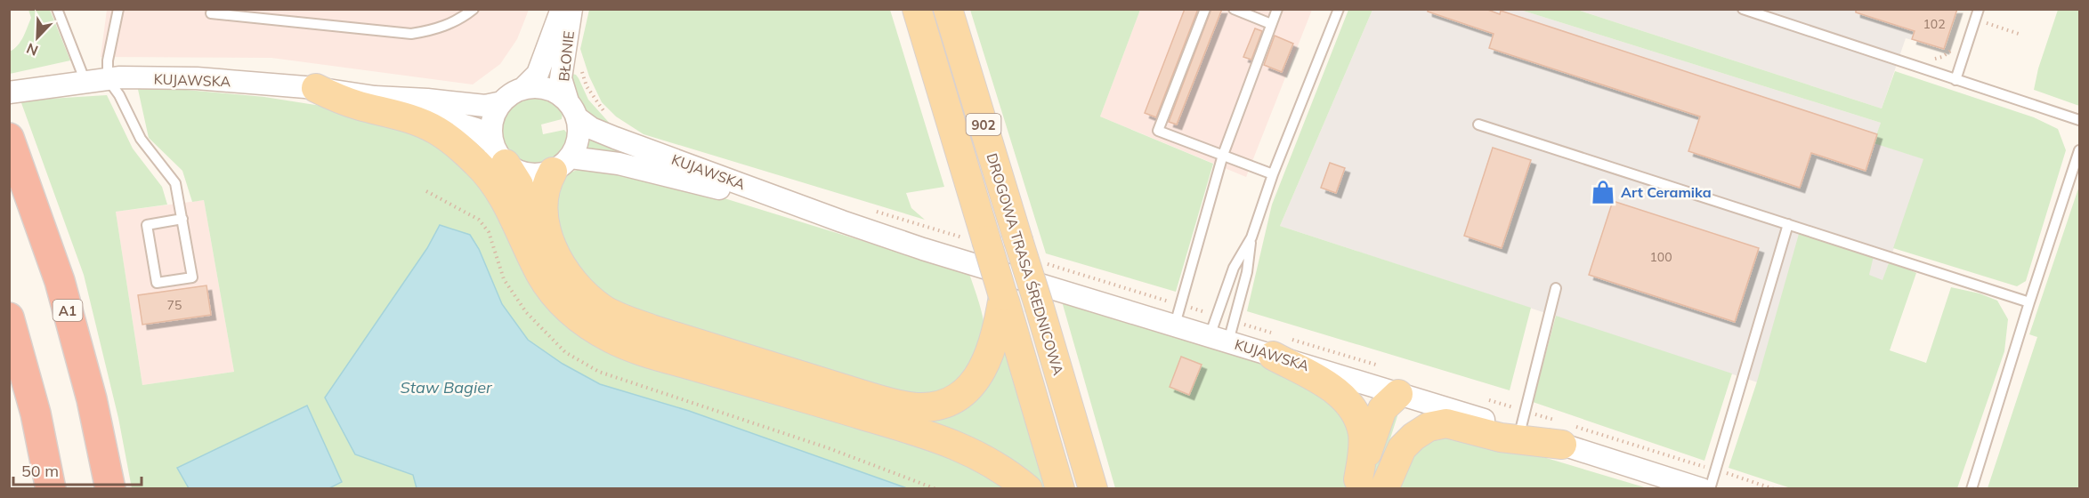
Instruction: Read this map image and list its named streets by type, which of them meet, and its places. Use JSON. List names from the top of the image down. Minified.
{"streets":{"highway":["A1"],"main road":["902","DROGOWA TRASA ŚREDNICOWA"],"street":["BŁONIE","KUJAWSKA"]},"crossings":[["BŁONIE","KUJAWSKA"]],"water":["Staw Bagier"],"places":{"shop":["Art Ceramika"]},"house_numbers":["102","100","75"],"scale_bar":"50 m","north":"bottom left"}
